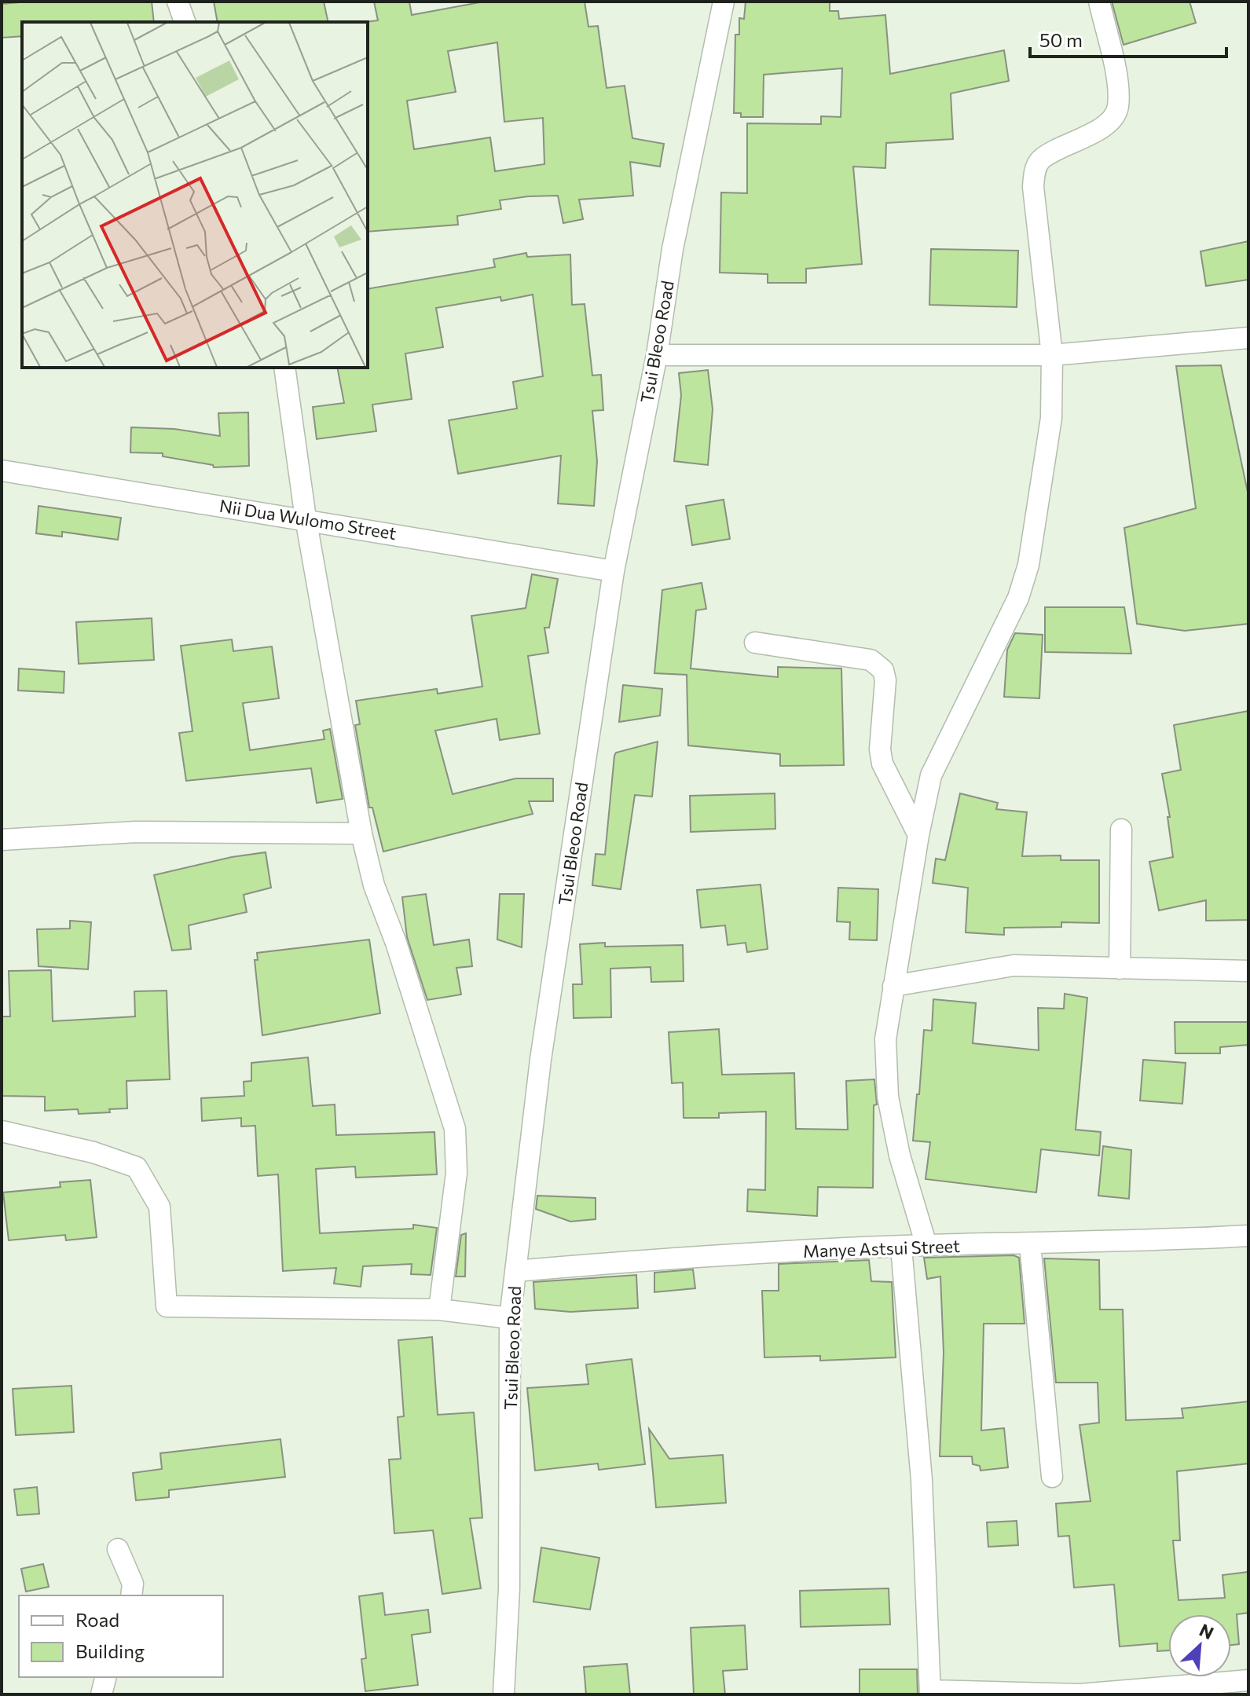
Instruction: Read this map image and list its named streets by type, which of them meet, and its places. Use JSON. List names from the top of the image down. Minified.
{"streets":{"street":["Tsui Bleoo Road","Nii Dua Wulomo Street","Manye Astsui Street"]},"crossings":[["Tsui Bleoo Road","Nii Dua Wulomo Street"],["Tsui Bleoo Road","Manye Astsui Street"]],"legend":["Road","Building"],"scale_bar":"50 m","north":"top right"}
